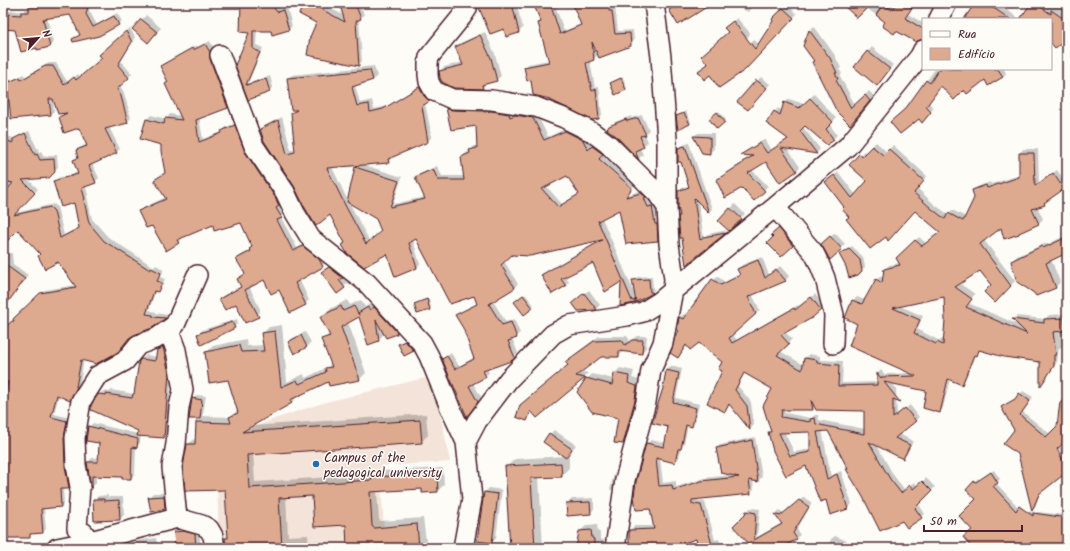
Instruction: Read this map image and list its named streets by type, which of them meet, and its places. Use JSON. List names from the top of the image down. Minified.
{"places":["Campus of the pedagogical university"],"legend":["Rua","Edifício"],"scale_bar":"50 m","north":"top right"}
